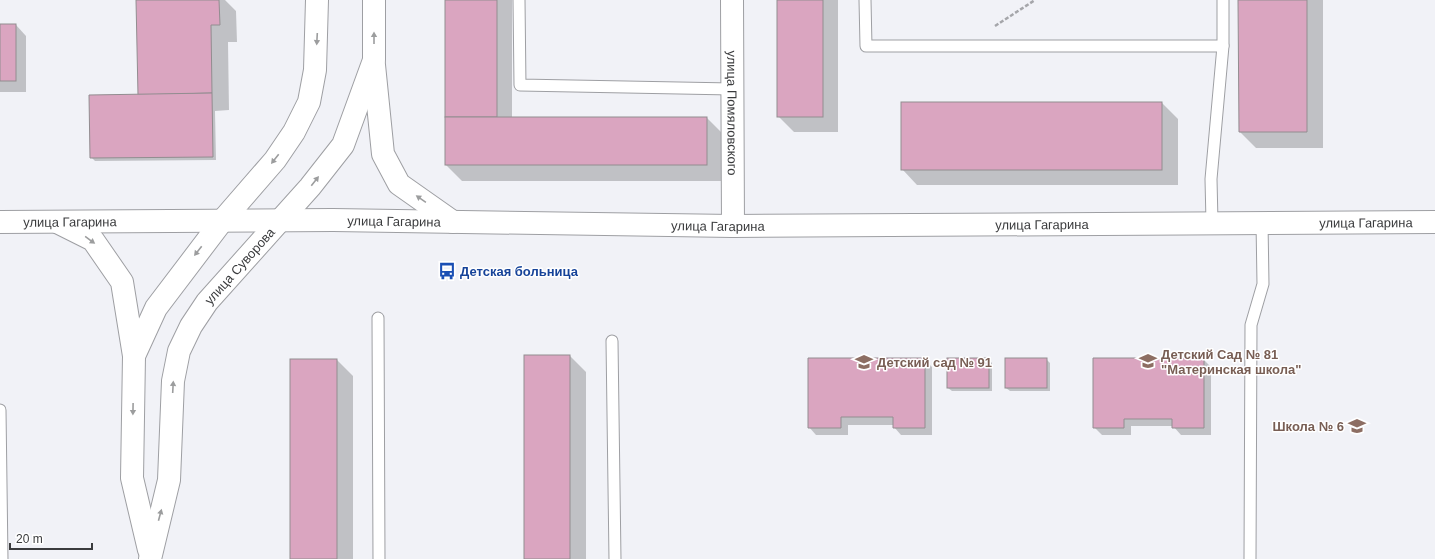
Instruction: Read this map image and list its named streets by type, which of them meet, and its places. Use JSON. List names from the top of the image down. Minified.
{"streets":{"main road":["улица Помяловского","улица Гагарина","улица Суворова"]},"crossings":[["улица Помяловского","улица Гагарина"],["улица Гагарина","улица Суворова"]],"places":{"bus stop":["Детская больница"],"school or university":["Детский Сад № 81 \"Материнская школа\"","Детский сад № 91","Школа № 6"]},"scale_bar":"20 m"}
